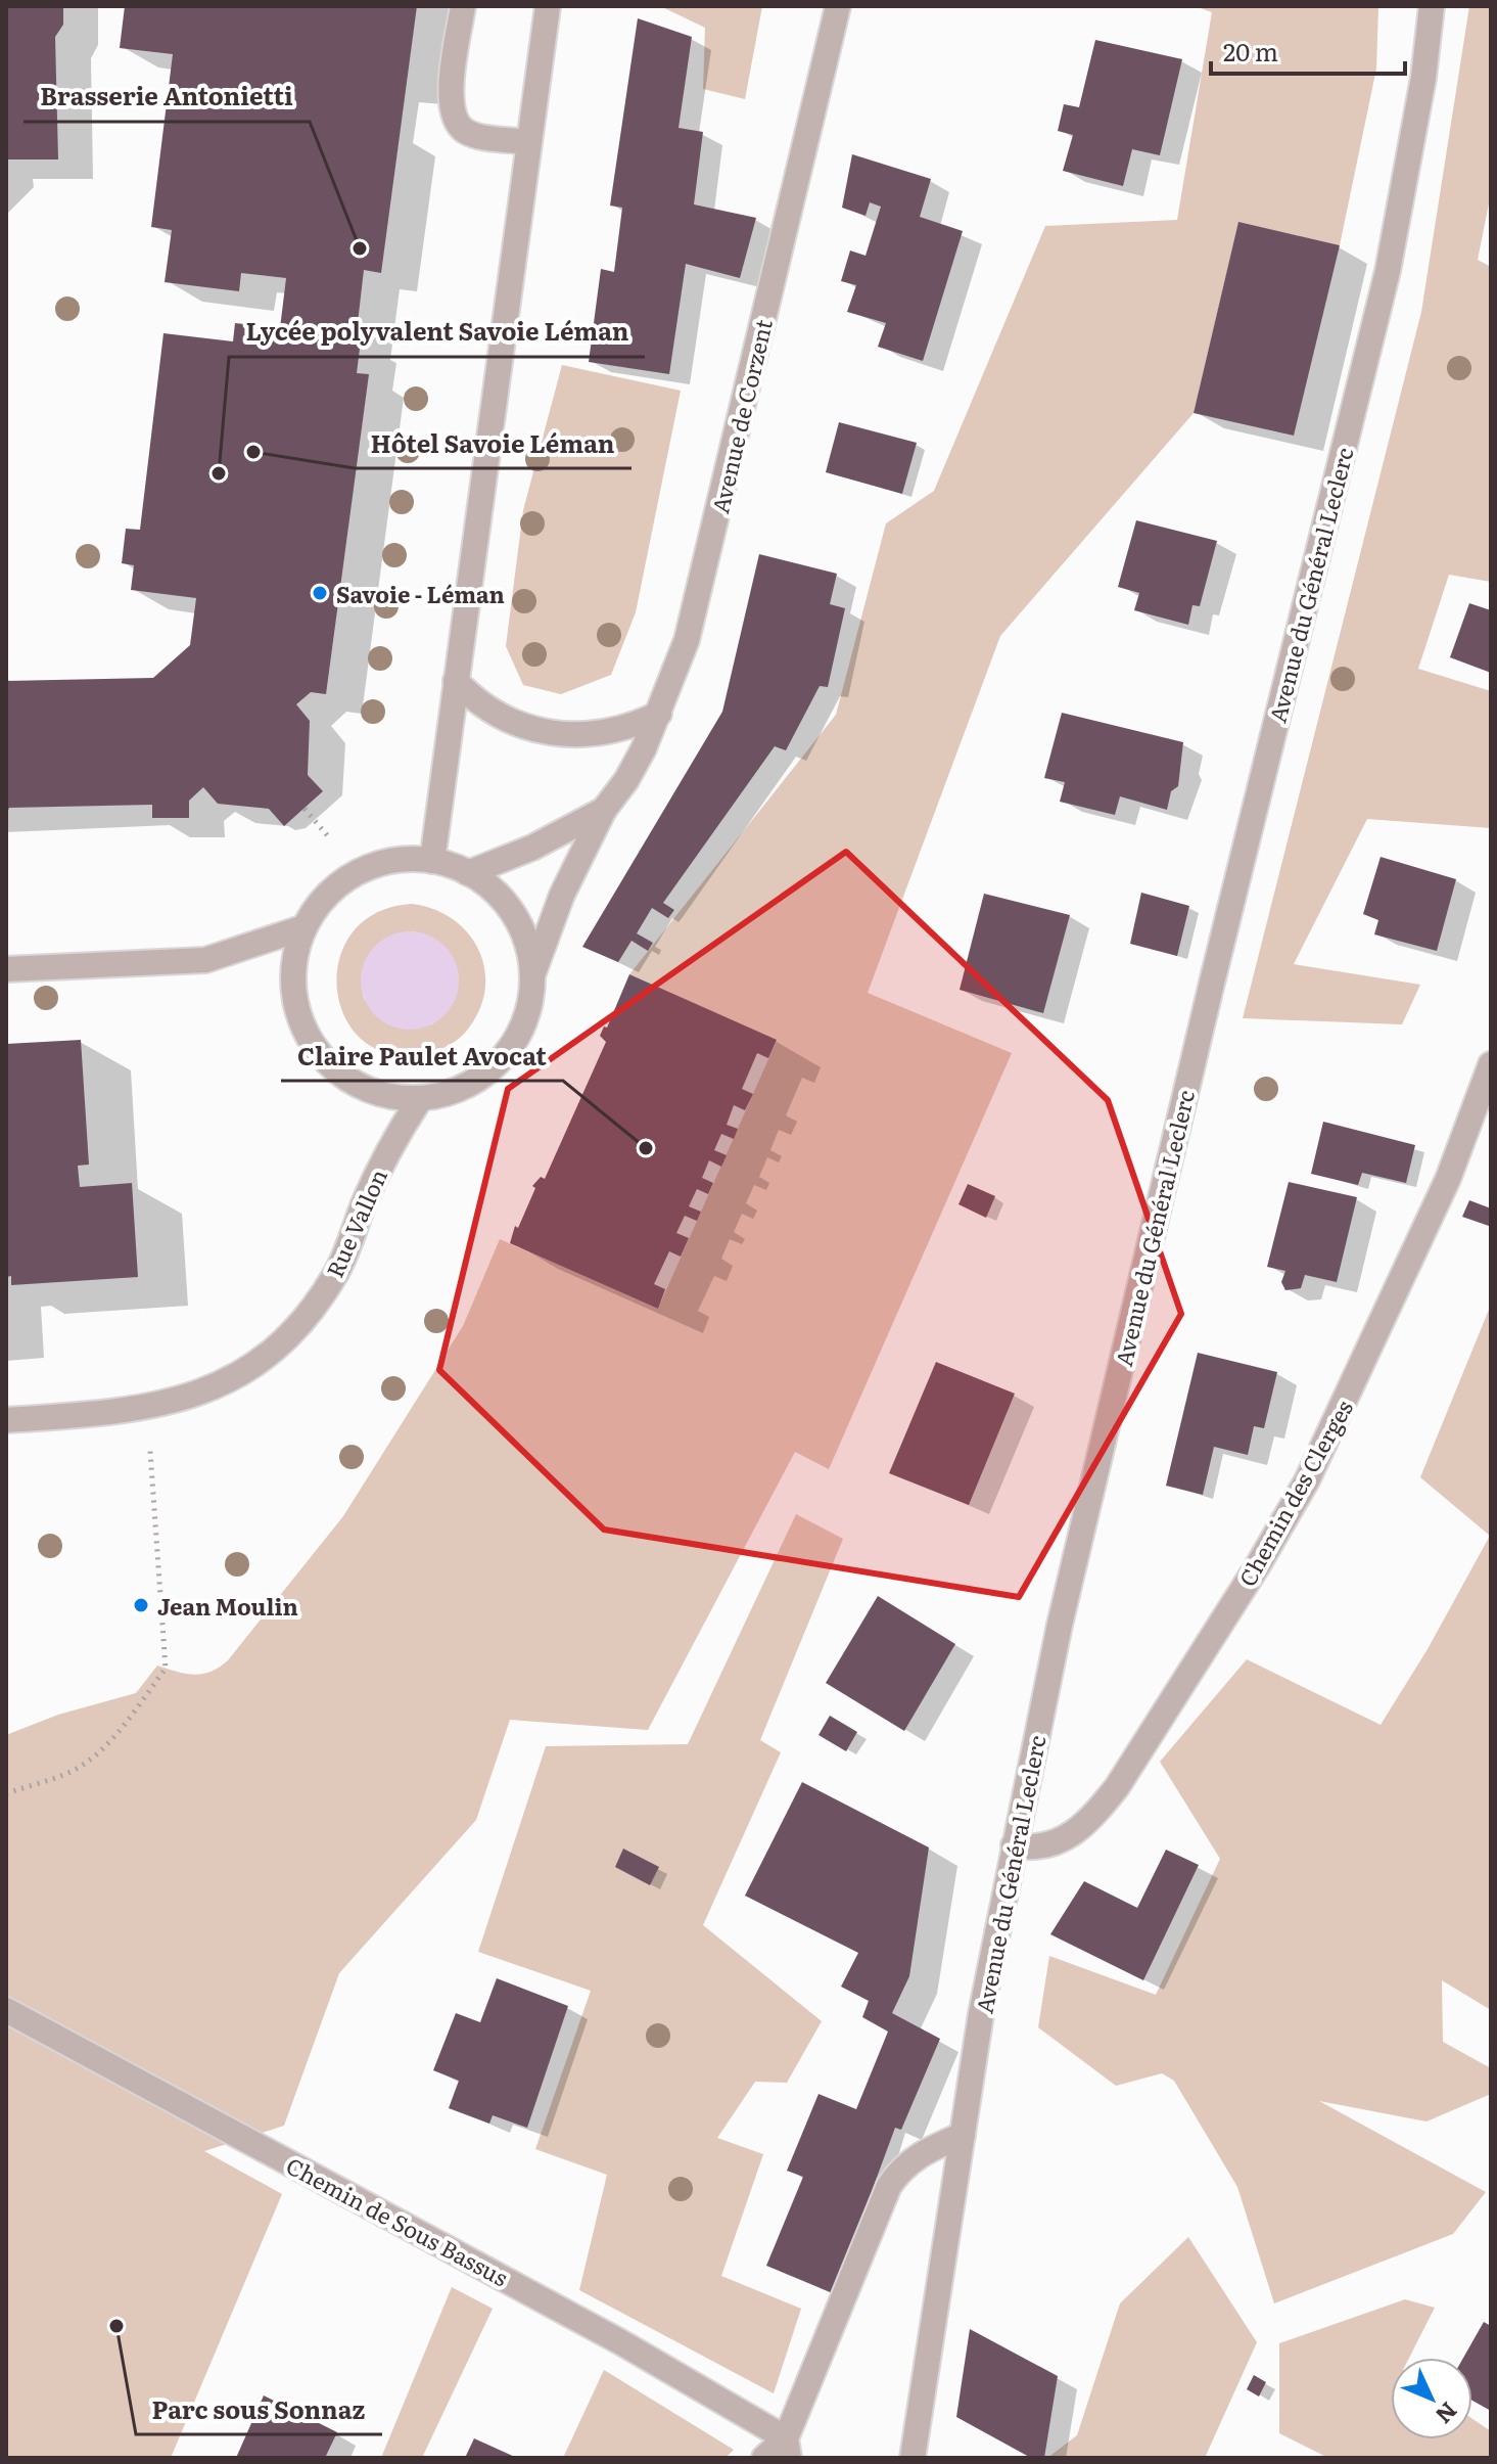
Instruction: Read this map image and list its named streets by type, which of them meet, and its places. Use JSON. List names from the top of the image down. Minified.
{"streets":{"street":["Avenue de Corzent","Avenue du Général Leclerc","Rue Vallon","Chemin des Clerges","Chemin de Sous Bassus"]},"crossings":[["Avenue de Corzent","Rue Vallon"],["Avenue du Général Leclerc","Chemin des Clerges"]],"places":["Brasserie Antonietti","Hôtel Savoie Léman","Lycée polyvalent Savoie Léman","Savoie - Léman","Claire Paulet Avocat","Jean Moulin","Parc sous Sonnaz"],"scale_bar":"20 m","north":"bottom right"}
